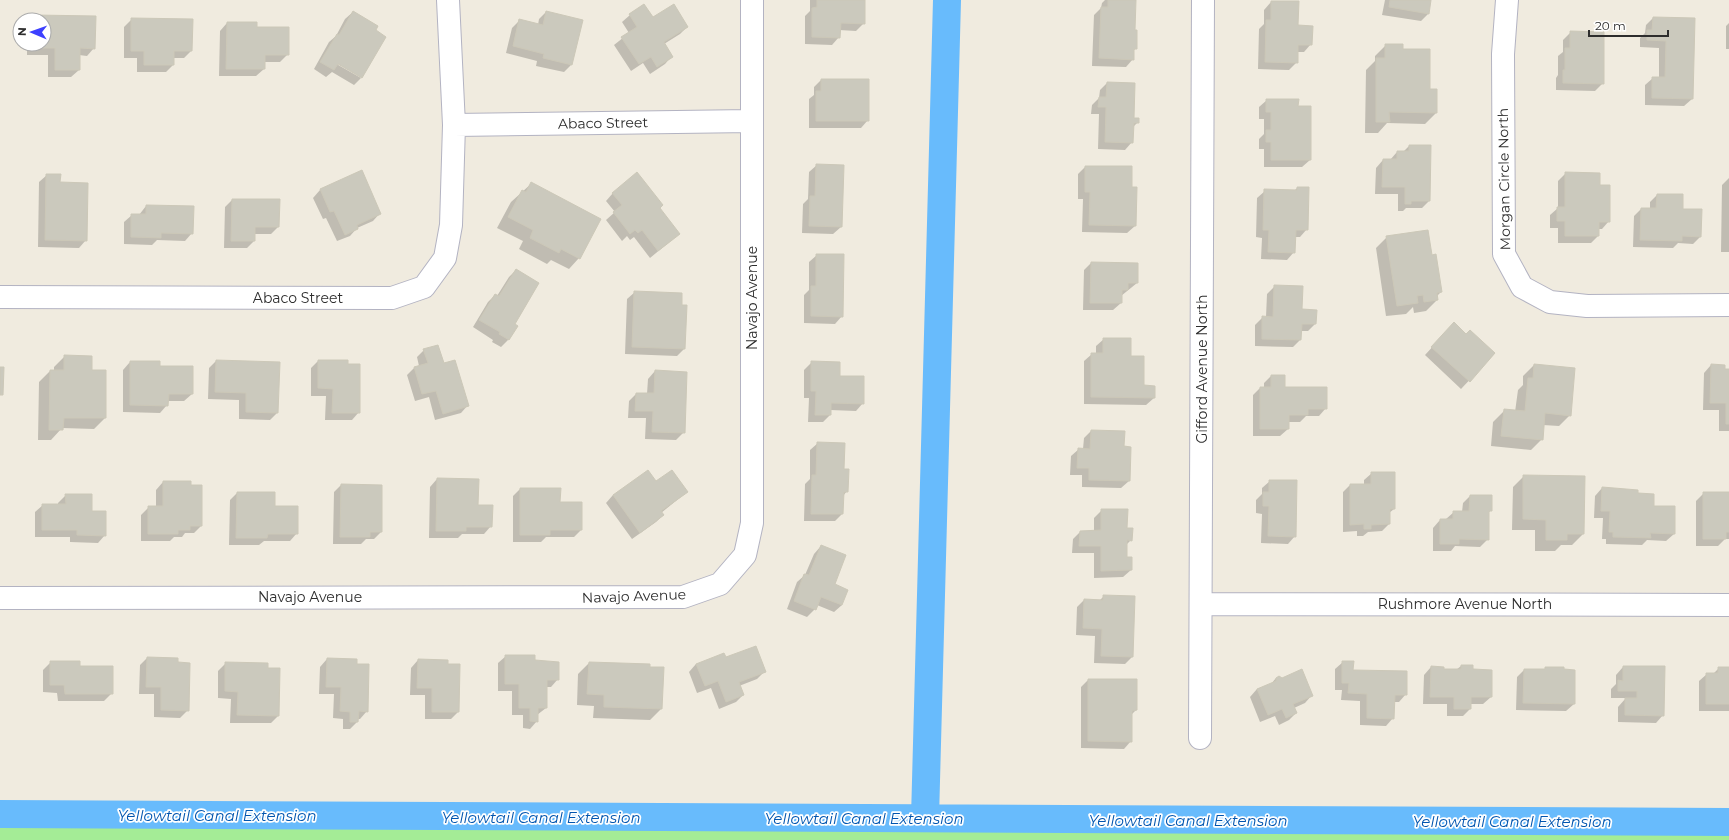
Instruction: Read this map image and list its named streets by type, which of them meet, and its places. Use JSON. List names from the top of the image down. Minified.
{"streets":{"street":["Abaco Street","Morgan Circle North","Navajo Avenue","Gifford Avenue North","Rushmore Avenue North"]},"crossings":[["Abaco Street","Navajo Avenue"],["Gifford Avenue North","Rushmore Avenue North"]],"water":["Yellowtail Canal Extension"],"scale_bar":"20 m","north":"left"}
